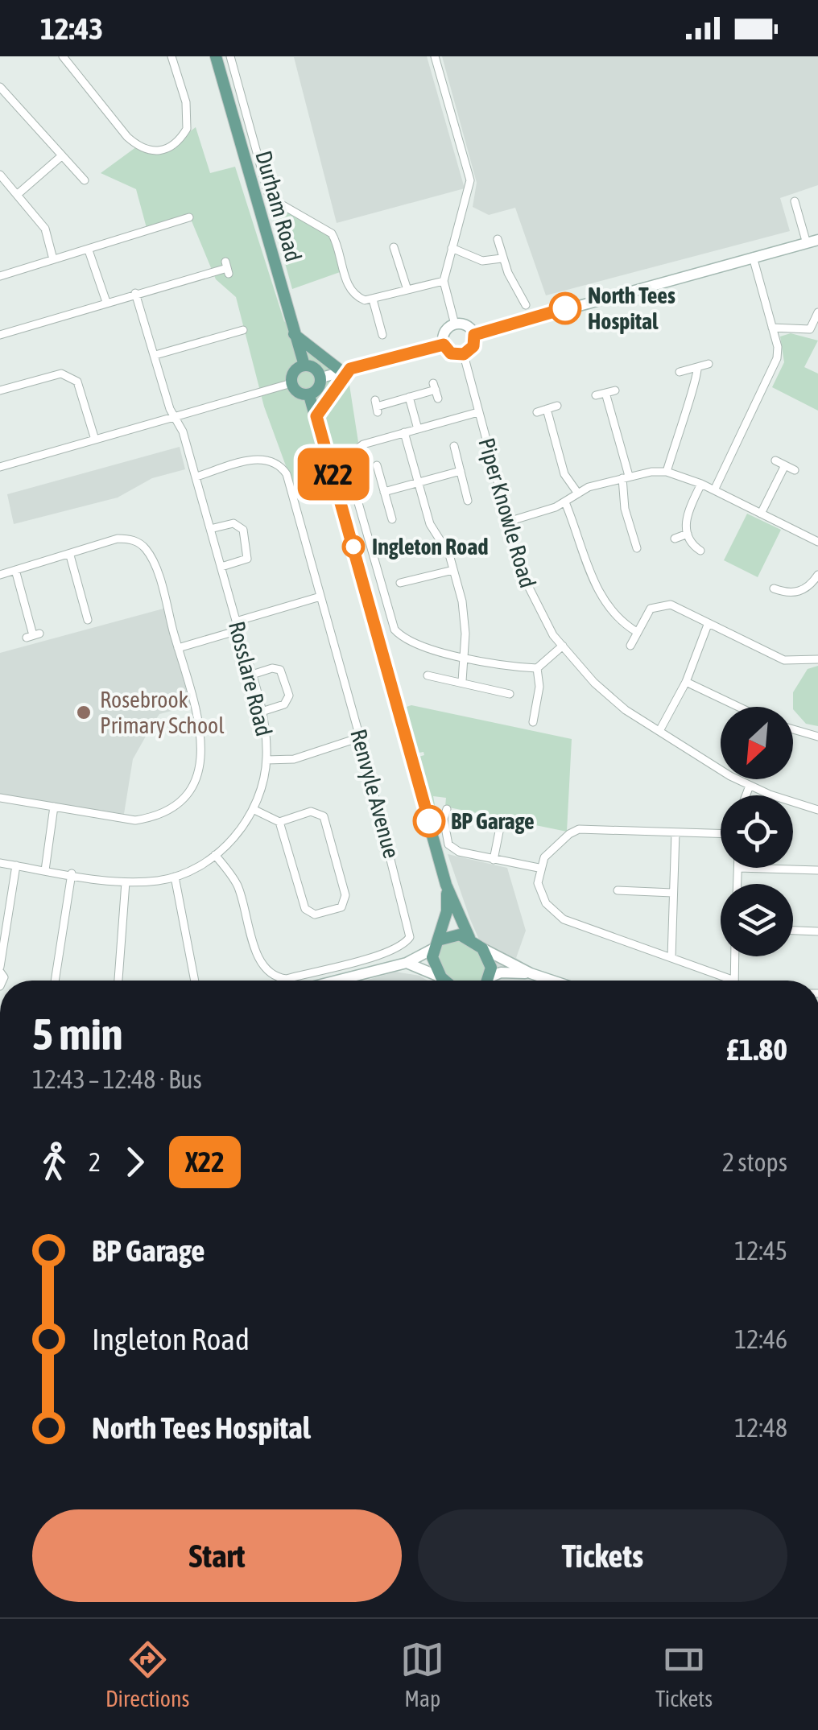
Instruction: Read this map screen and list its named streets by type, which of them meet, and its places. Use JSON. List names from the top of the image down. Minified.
{"streets":{"main road":["Durham Road"],"street":["Piper Knowle Road","Rosslare Road","Renvyle Avenue"]},"crossings":[["Rosslare Road","Renvyle Avenue"]],"places":["North Tees Hospital","Ingleton Road","Rosebrook Primary School","BP Garage"],"lines":["bus line X22"],"north":"bottom left","page":{"status":"12:43","on_map":"X22","heading":["5 min","12:43 – 12:48 · Bus","£1.80"],"legs":["2","X22","2 stops"],"list":[{"name":"BP Garage","value":"12:45"},{"name":"Ingleton Road","value":"12:46"},{"name":"North Tees Hospital","value":"12:48"}],"buttons":["Start","Tickets"],"tabs":["Directions","Map","Tickets"]}}
